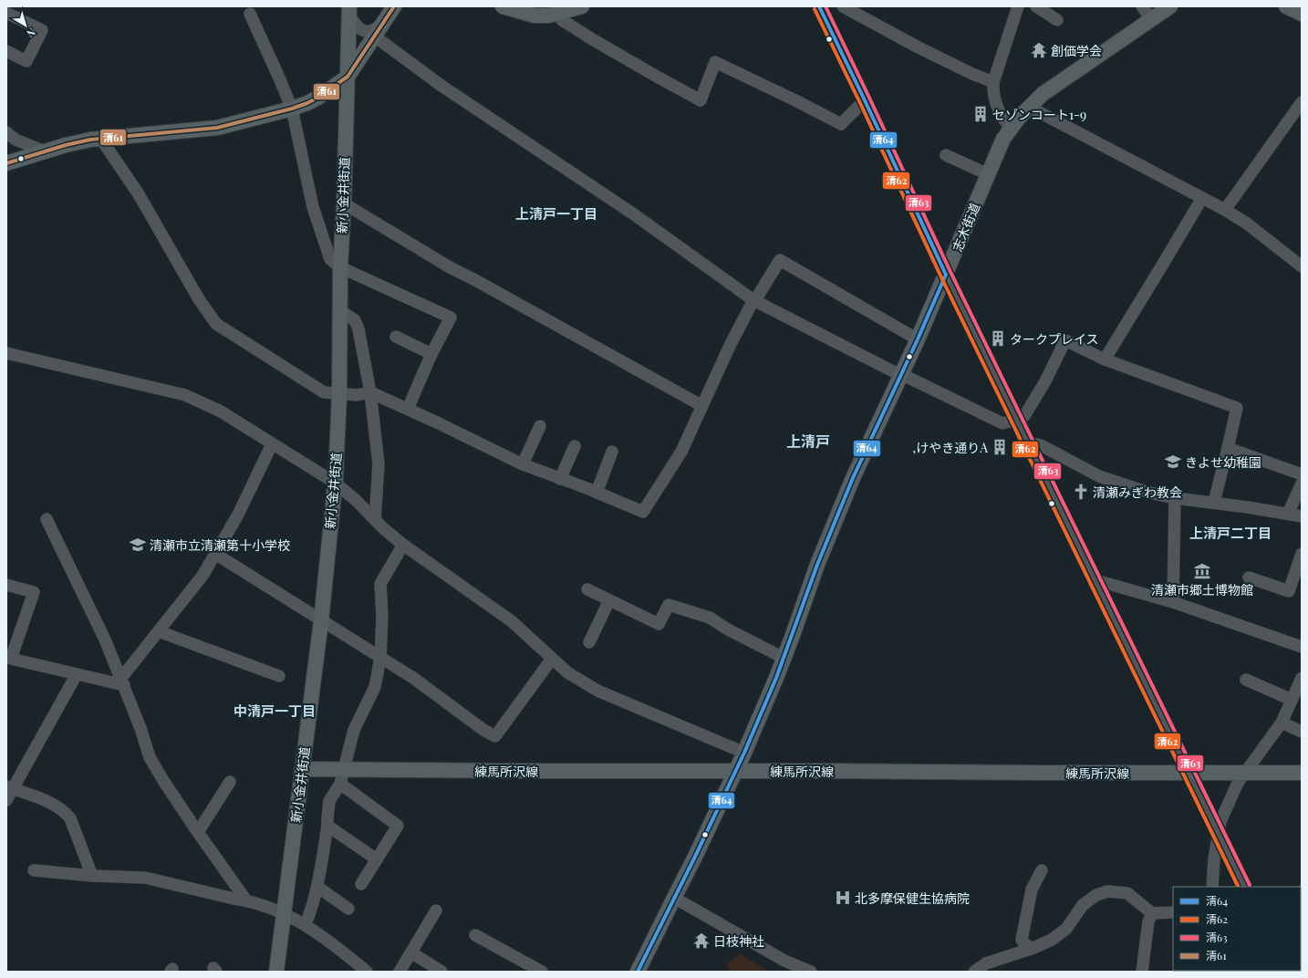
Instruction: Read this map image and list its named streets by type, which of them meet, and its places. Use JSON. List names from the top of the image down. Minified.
{"streets":{"main road":["新小金井街道","志木街道","練馬所沢線"]},"crossings":[["新小金井街道","練馬所沢線"],["志木街道","練馬所沢線"]],"districts":["上清戸一丁目","上清戸","上清戸二丁目","中清戸一丁目"],"places":{"temple":["創価学会","日枝神社"],"building":["セゾンコート1-9","タークプレイス",",けやき通りA"],"school or university":["きよせ幼稚園","清瀬市立清瀬第十小学校"],"church":["清瀬みぎわ教会"],"museum":["清瀬市郷土博物館"],"hospital":["北多摩保健生協病院"]},"lines":["transit line 清64","transit line 清63","transit line 清61","transit line 清62"],"legend":["清64","清62","清63","清61"],"north":"bottom right"}
